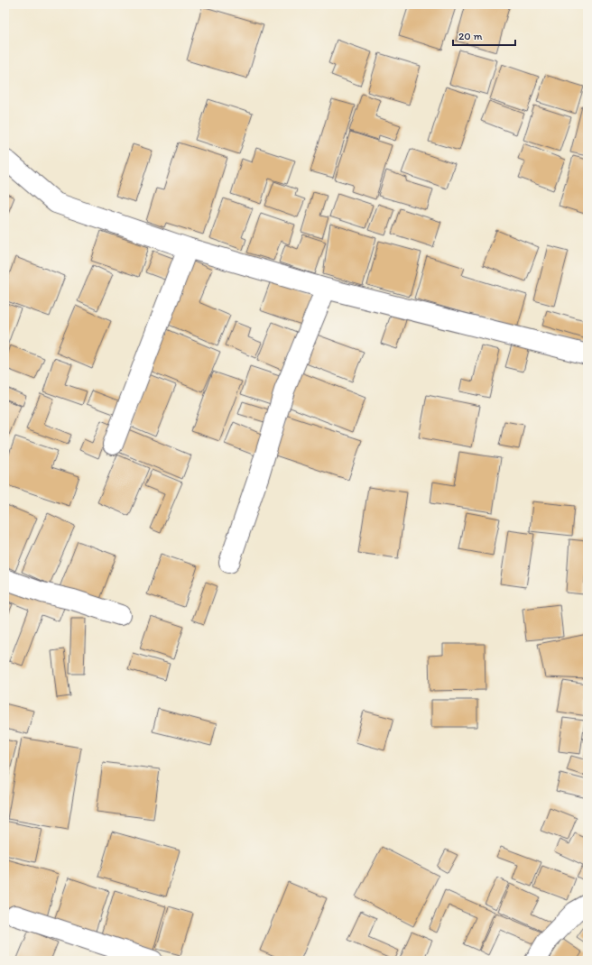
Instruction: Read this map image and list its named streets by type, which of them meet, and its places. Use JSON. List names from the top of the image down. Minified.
{"scale_bar":"20 m"}
